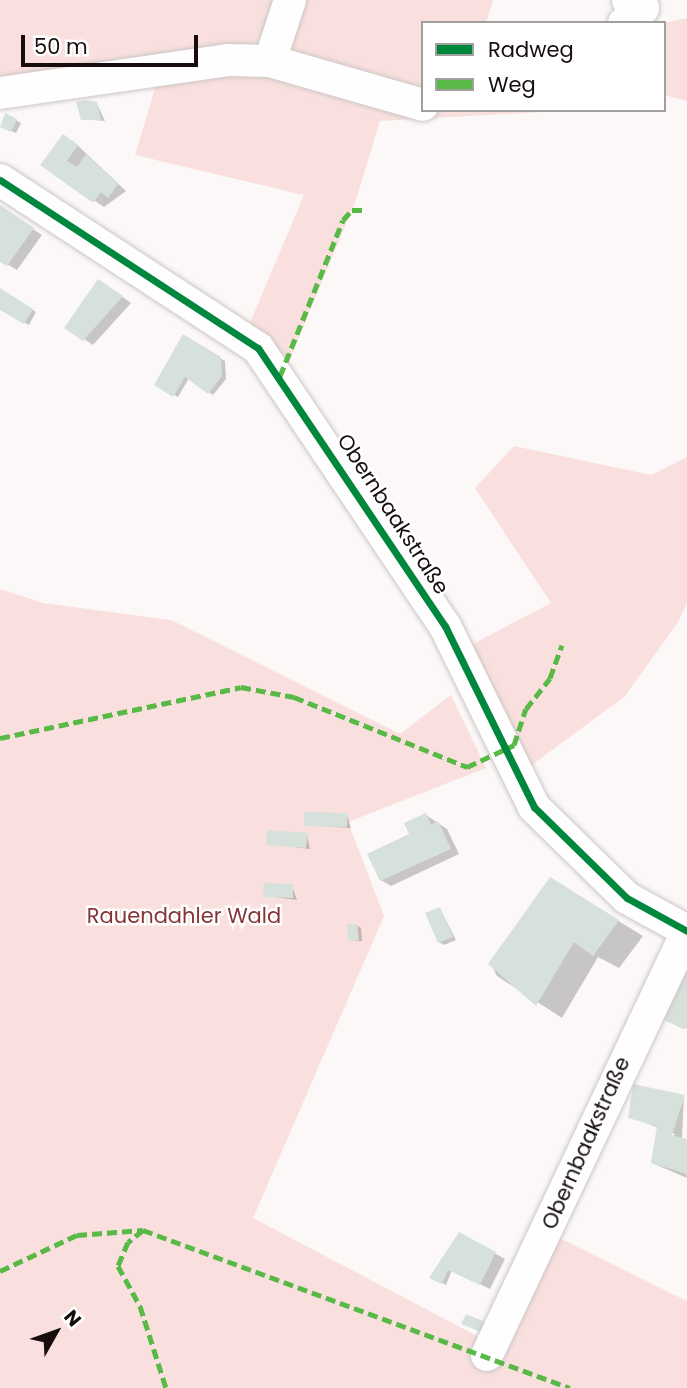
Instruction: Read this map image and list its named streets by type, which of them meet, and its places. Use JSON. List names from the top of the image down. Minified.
{"streets":{"street":["Obernbaakstraße"]},"parks":["Rauendahler Wald"],"legend":["Radweg","Weg"],"scale_bar":"50 m","north":"top right"}
